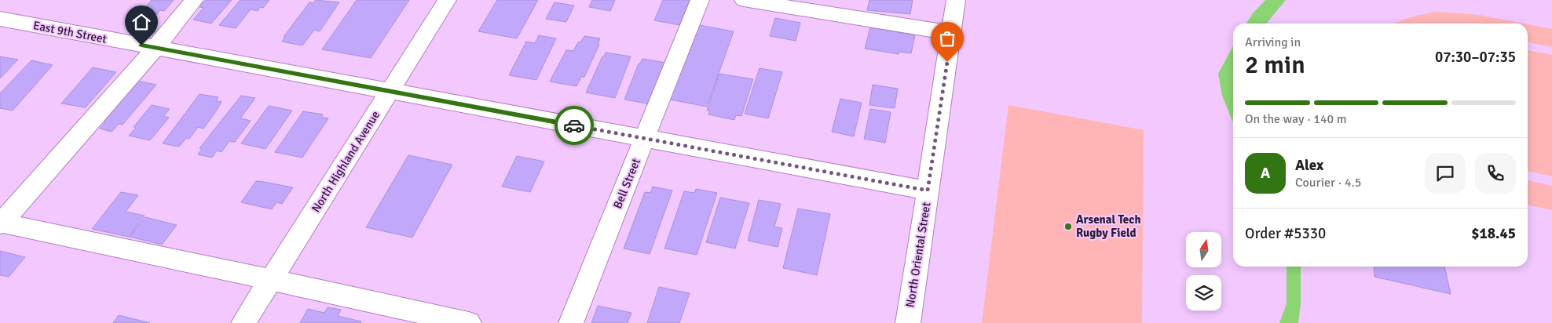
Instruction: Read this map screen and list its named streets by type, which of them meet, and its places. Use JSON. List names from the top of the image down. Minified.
{"streets":{"street":["East 9th Street","North Highland Avenue","Bell Street","North Oriental Street"]},"crossings":[["East 9th Street","North Highland Avenue"],["East 9th Street","Bell Street"],["East 9th Street","North Oriental Street"]],"places":["Arsenal Tech Rugby Field"],"north":"top","page":{"heading":["2 min","Arriving in","07:30–07:35"],"panel":["Alex","Courier · 4.5","Order #5330","$18.45"],"bar":"On the way · 140 m","round":"A"}}
